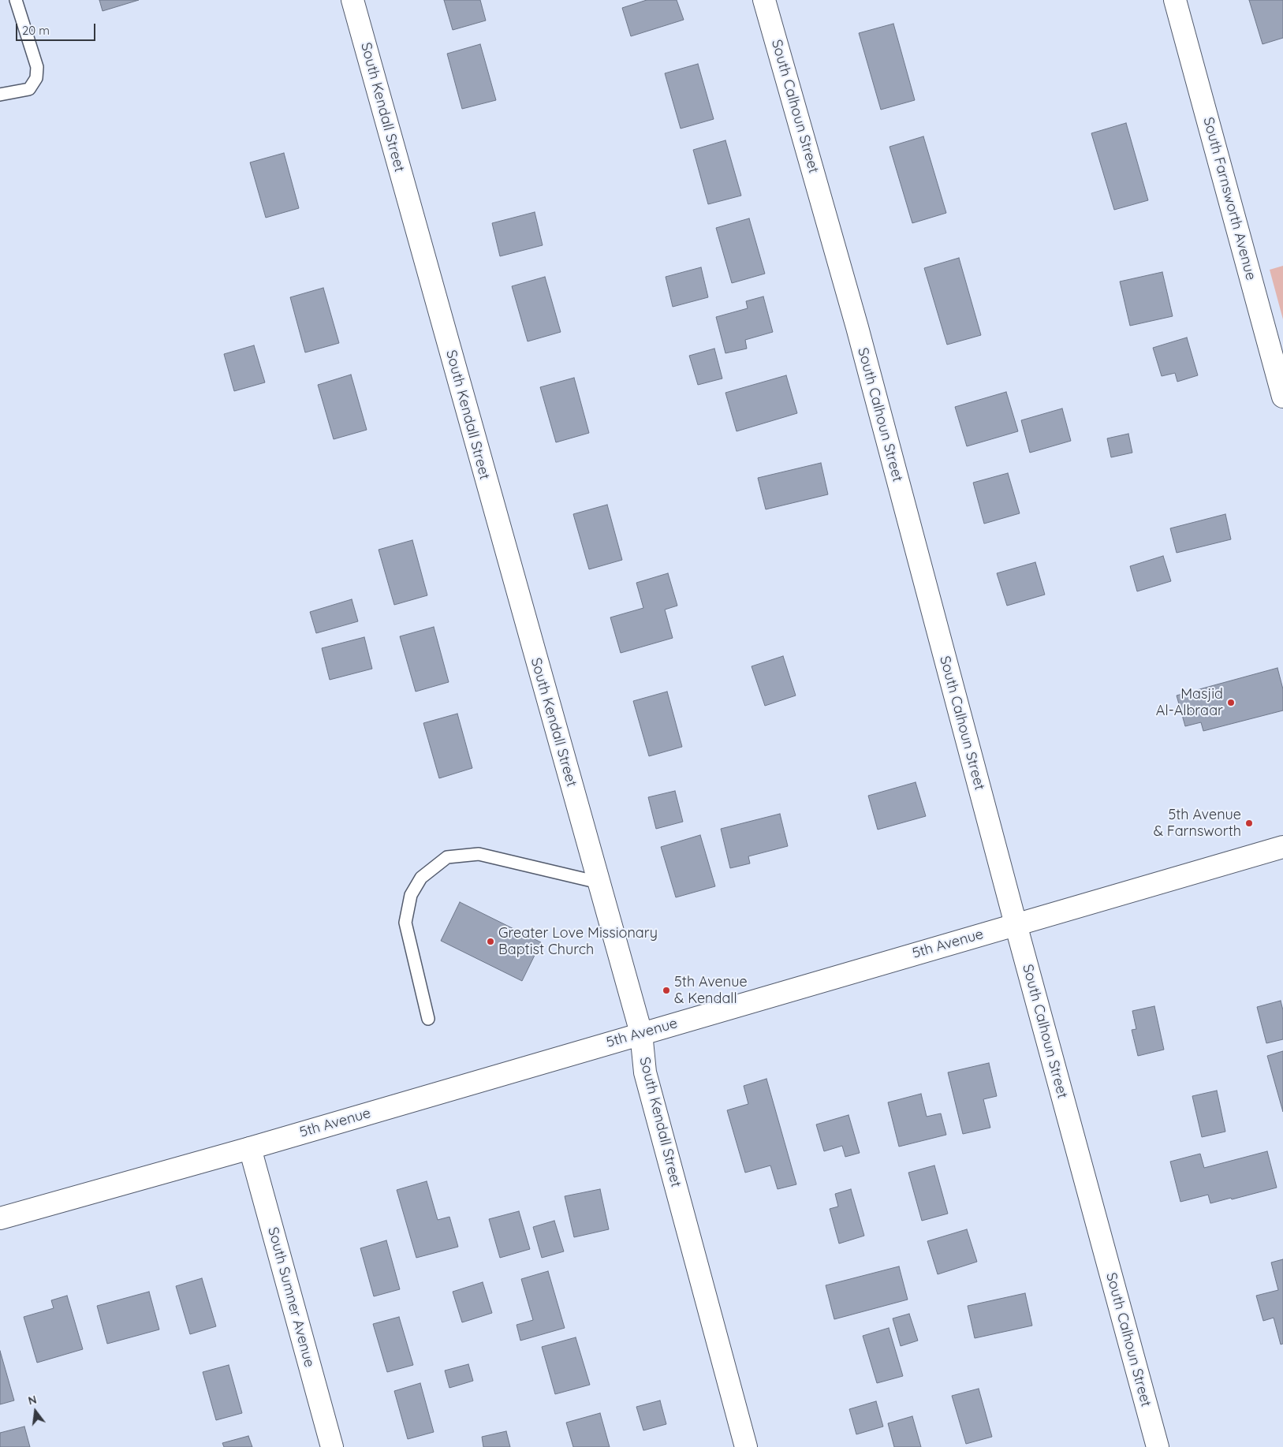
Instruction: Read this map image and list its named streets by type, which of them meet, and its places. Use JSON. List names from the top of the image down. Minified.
{"streets":{"street":["South Calhoun Street","South Kendall Street","South Farnsworth Avenue","5th Avenue","South Sumner Avenue"]},"crossings":[["South Calhoun Street","5th Avenue"],["South Kendall Street","5th Avenue"],["5th Avenue","South Sumner Avenue"]],"places":["Masjid Al-Albraar","5th Avenue & Farnsworth","Greater Love Missionary Baptist Church","5th Avenue & Kendall"],"scale_bar":"20 m","north":"top"}
